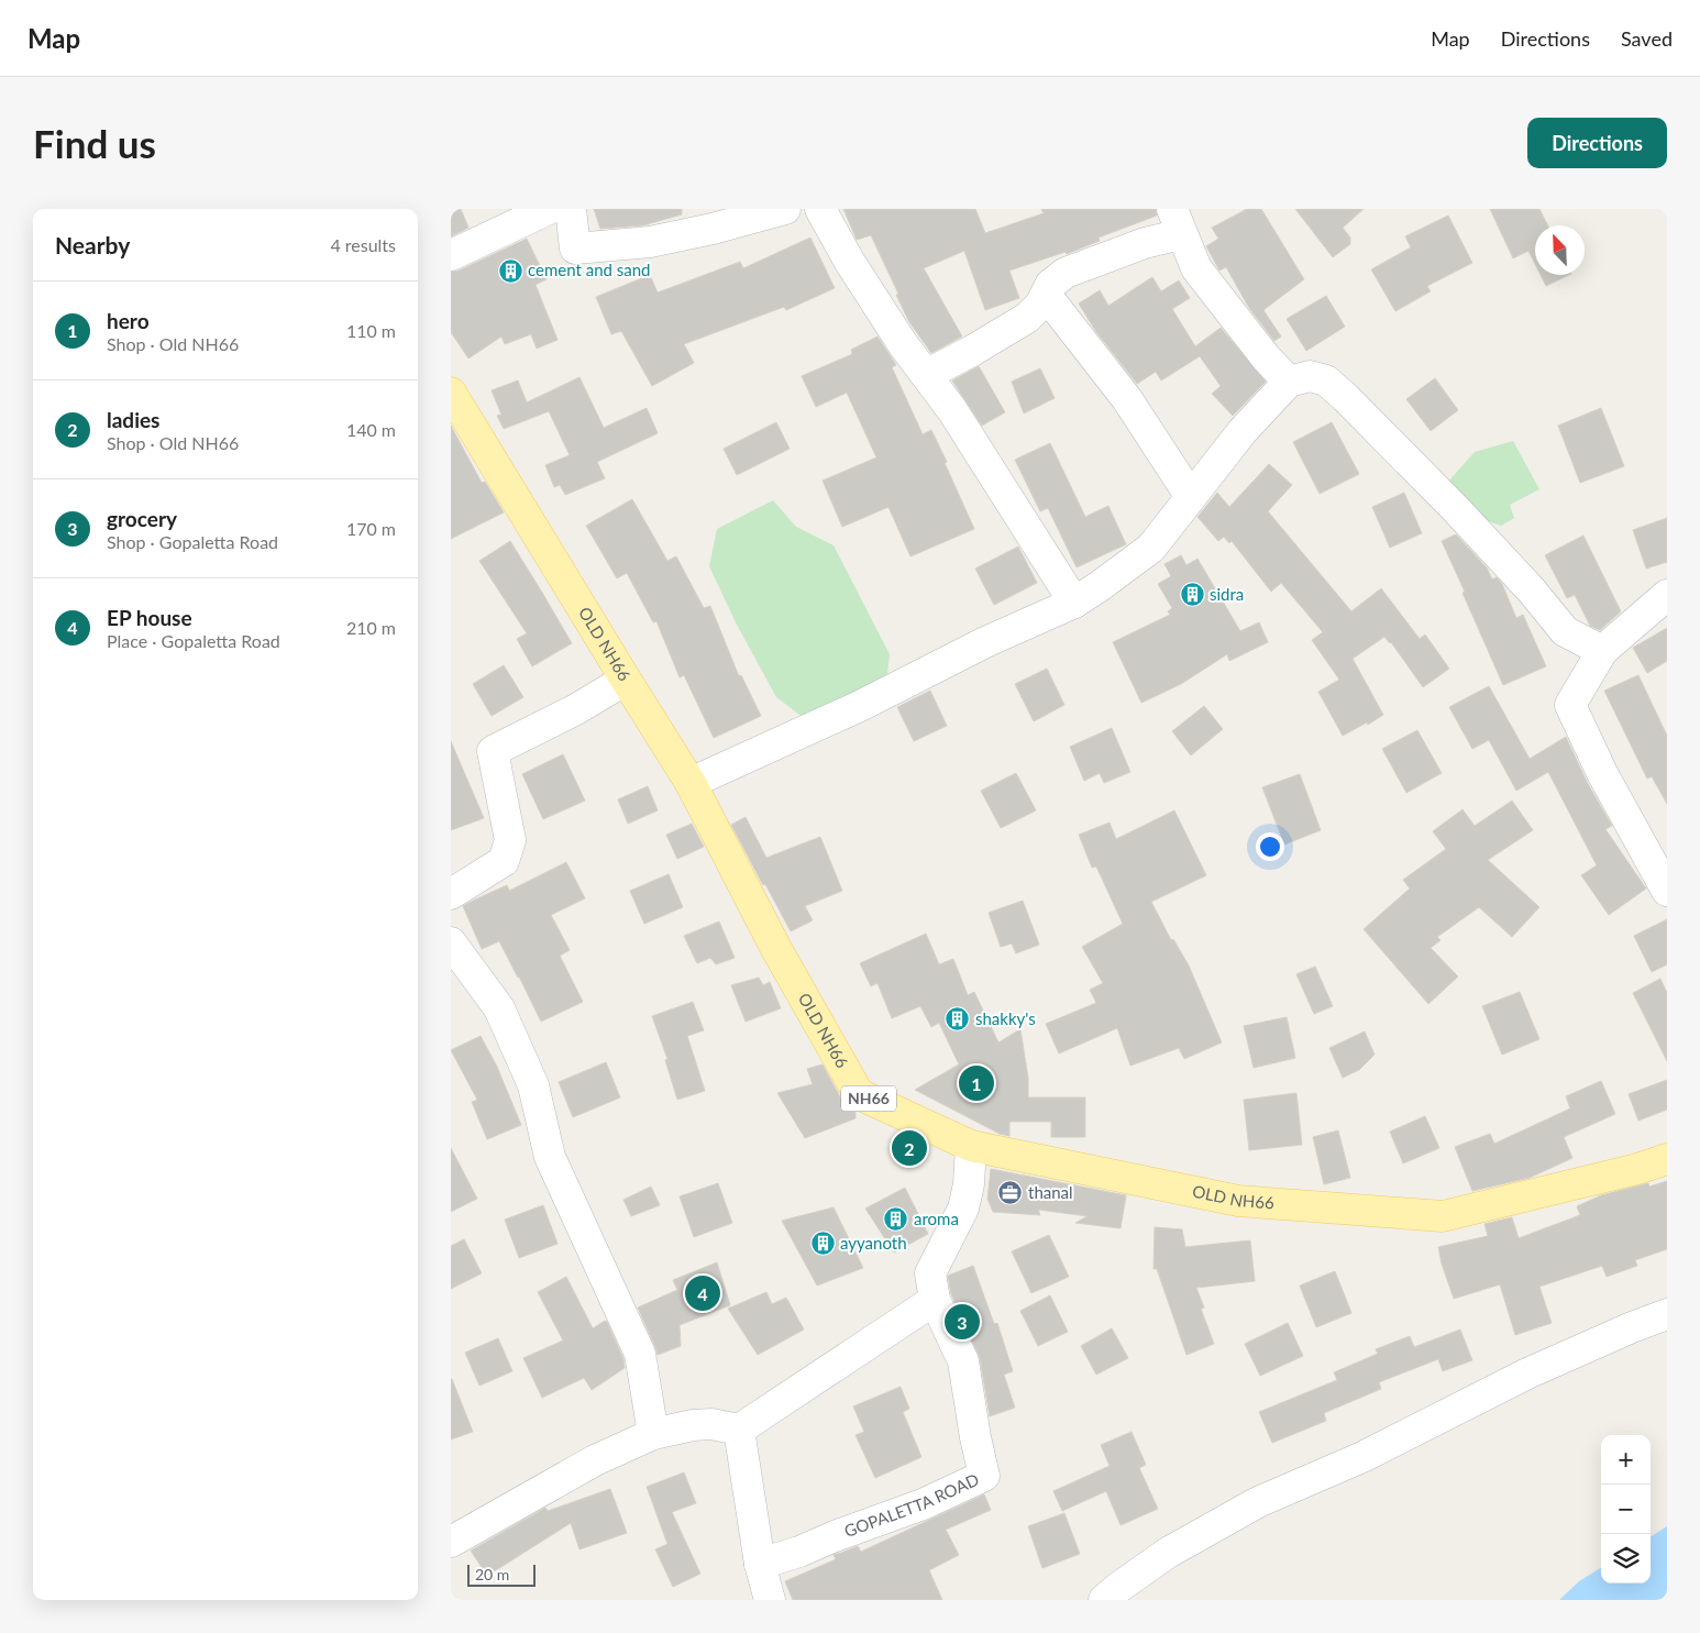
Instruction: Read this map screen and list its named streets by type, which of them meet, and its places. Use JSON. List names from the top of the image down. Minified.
{"streets":{"main road":["OLD NH66","NH66"],"street":["GOPALETTA ROAD"]},"crossings":[["OLD NH66","GOPALETTA ROAD"]],"places":{"building":["cement and sand","sidra","shakky's","aroma","ayyanoth"],"office":["thanal"]},"scale_bar":"20 m","north":"top left","page":{"header":"Map","nav":["Map","Directions","Saved"],"buttons":"Directions","title":"Find us","heading":["Nearby","4 results"],"list":[{"mark":"1","name":"hero","note":"Shop · Old NH66","value":"110 m"},{"mark":"2","name":"ladies","note":"Shop · Old NH66","value":"140 m"},{"mark":"3","name":"grocery","note":"Shop · Gopaletta Road","value":"170 m"},{"mark":"4","name":"EP house","note":"Place · Gopaletta Road","value":"210 m"}],"pins":["1","2","4","3"],"map_buttons":["+","−"],"scale":"20 m"}}
